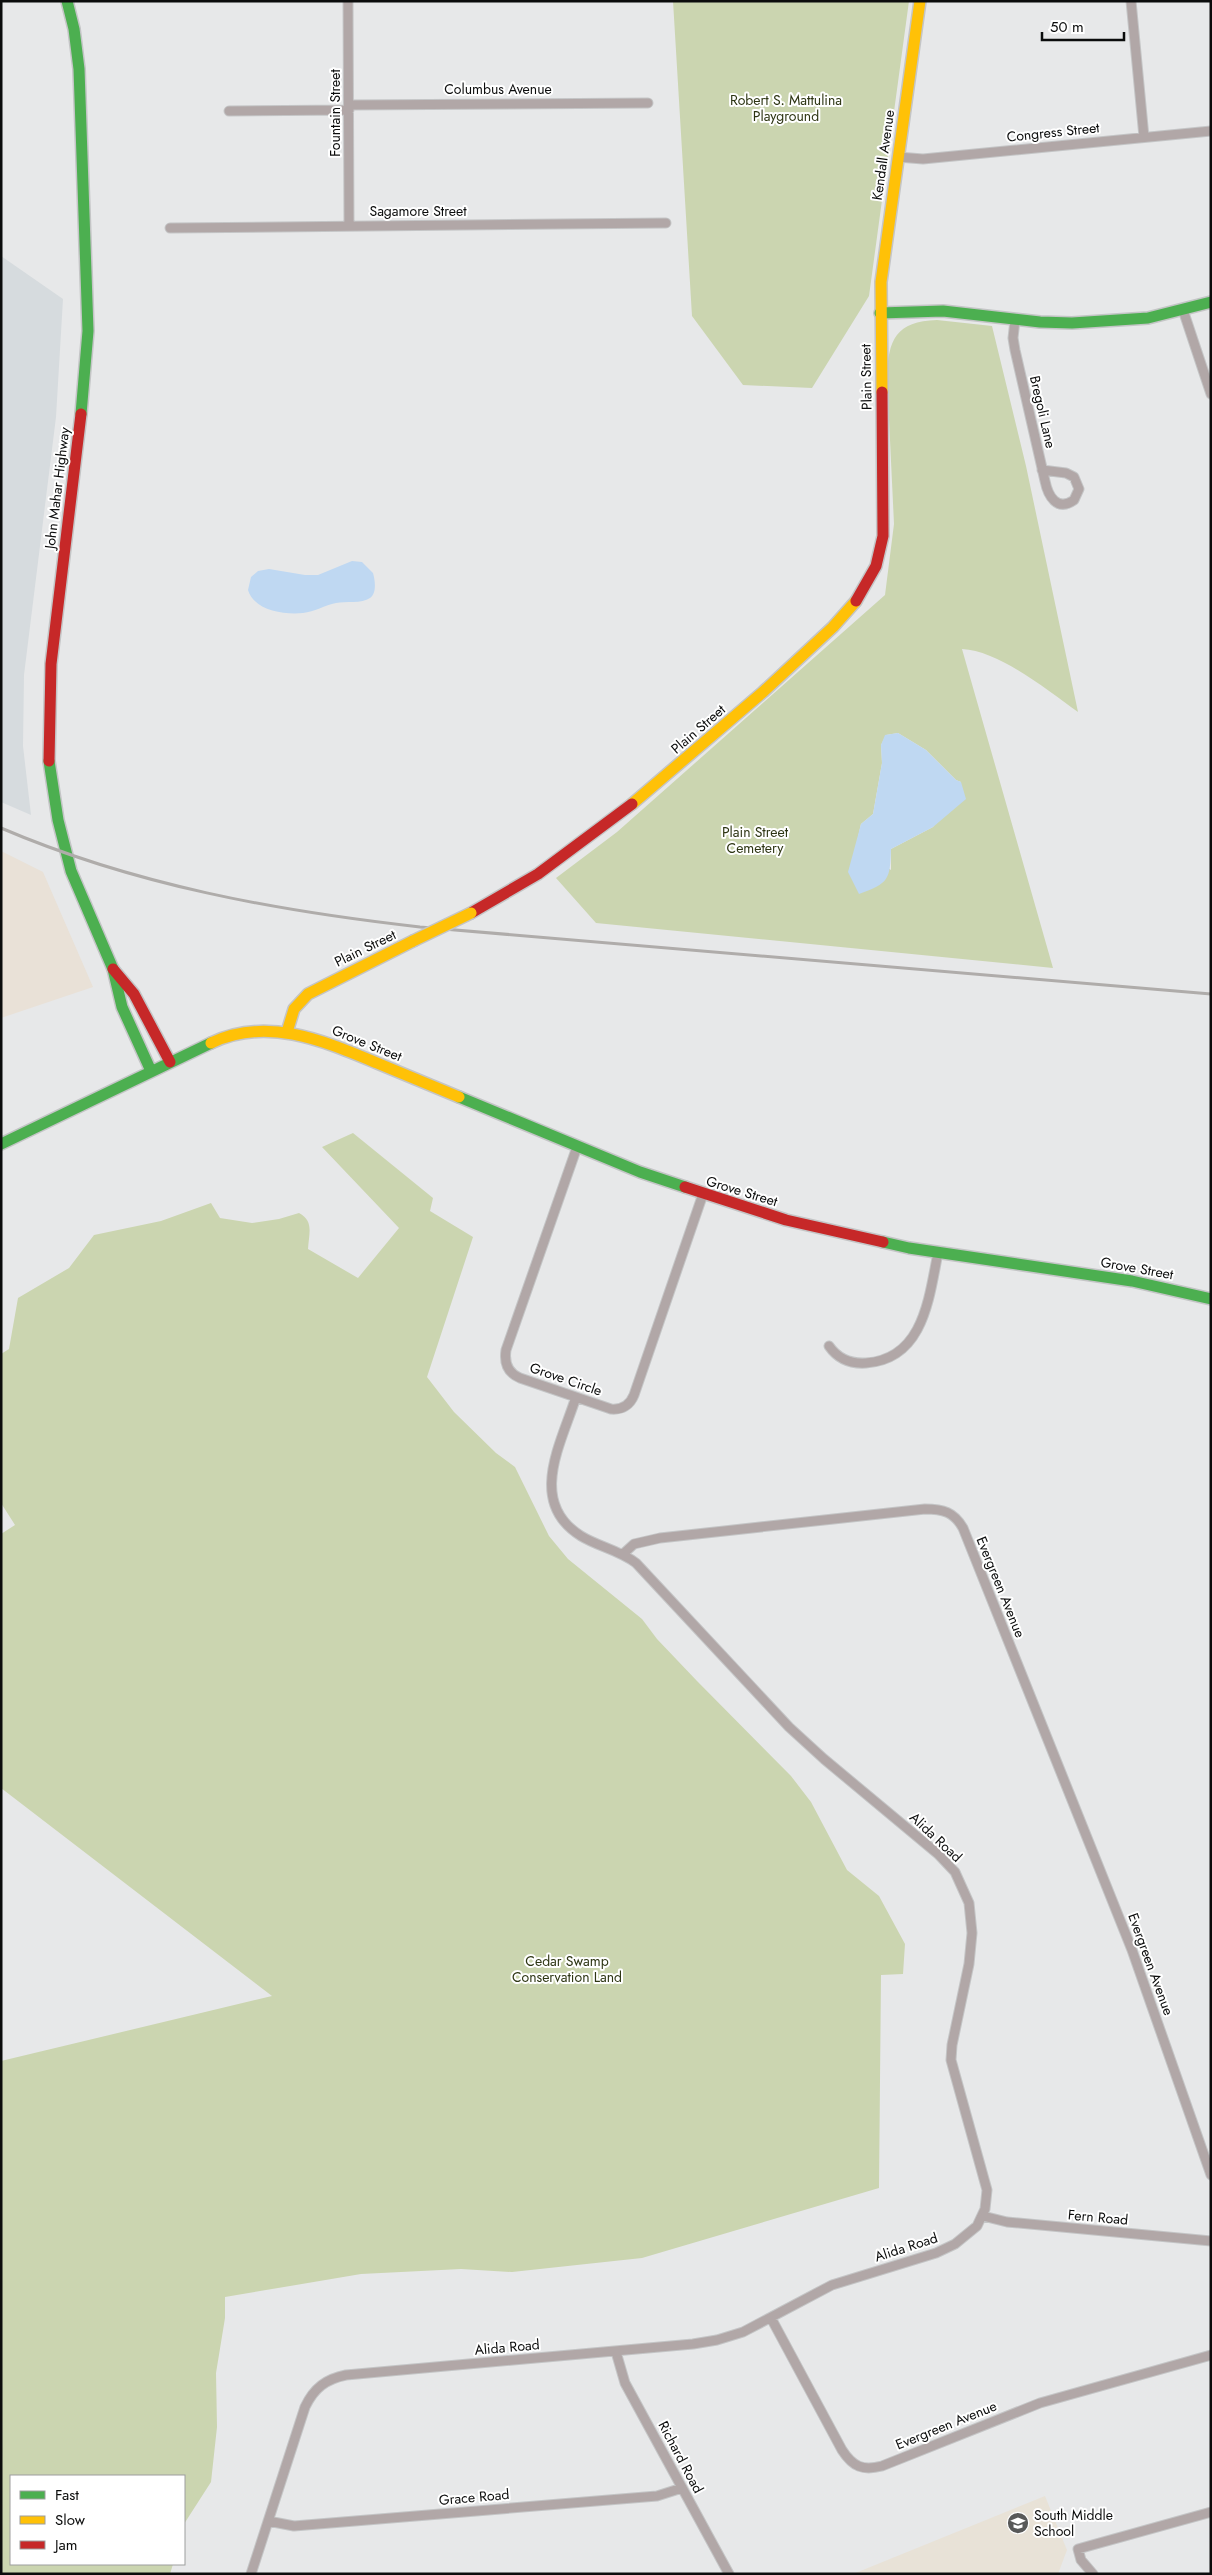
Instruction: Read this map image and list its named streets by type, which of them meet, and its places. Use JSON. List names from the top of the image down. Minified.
{"streets":{"street":["Columbus Avenue","Fountain Street","Congress Street","Kendall Avenue","Sagamore Street","Plain Street","Bregoli Lane","John Mahar Highway","Grove Street","Grove Circle","Evergreen Avenue","Alida Road","Fern Road","Richard Road","Grace Road"]},"crossings":[["Columbus Avenue","Fountain Street"],["Fountain Street","Sagamore Street"],["Congress Street","Kendall Avenue"],["Kendall Avenue","Plain Street"],["Plain Street","Grove Street"],["Grove Street","Grove Circle"],["Evergreen Avenue","Alida Road"],["Alida Road","Fern Road"],["Alida Road","Richard Road"],["Alida Road","Grace Road"],["Richard Road","Grace Road"]],"parks":["Robert S. Mattulina Playground","Plain Street Cemetery","Cedar Swamp Conservation Land"],"places":{"school or university":["South Middle School"]},"legend":["Fast","Slow","Jam"],"scale_bar":"50 m"}
